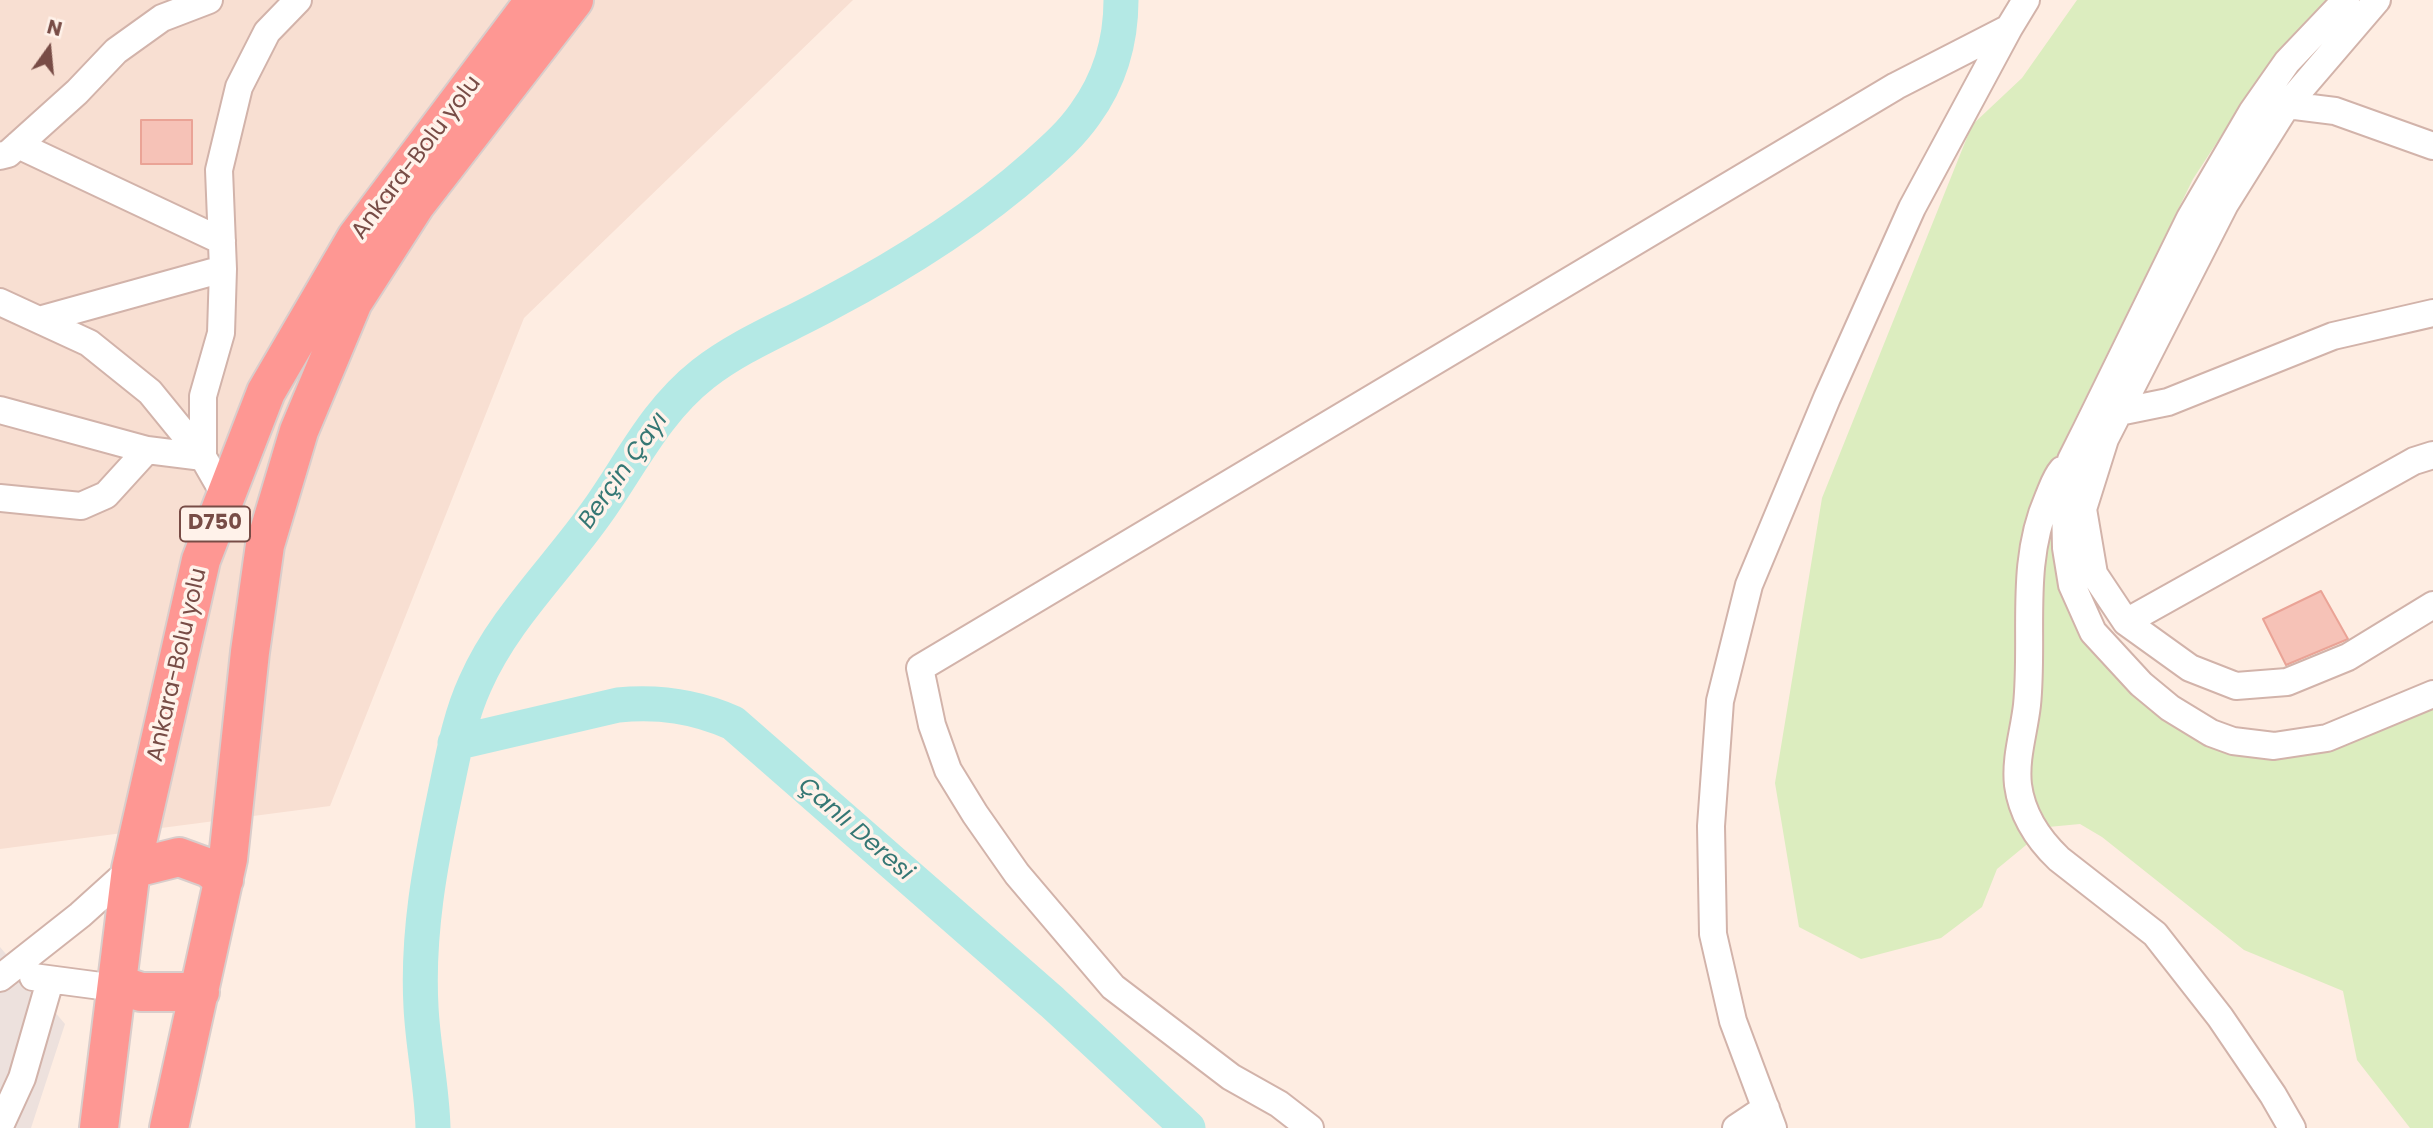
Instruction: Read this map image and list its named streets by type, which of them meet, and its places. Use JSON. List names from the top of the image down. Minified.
{"streets":{"highway":["Ankara-Bolu yolu","D750"]},"water":["Berçin Çayı","Çanlı Deresi"],"north":"top"}
